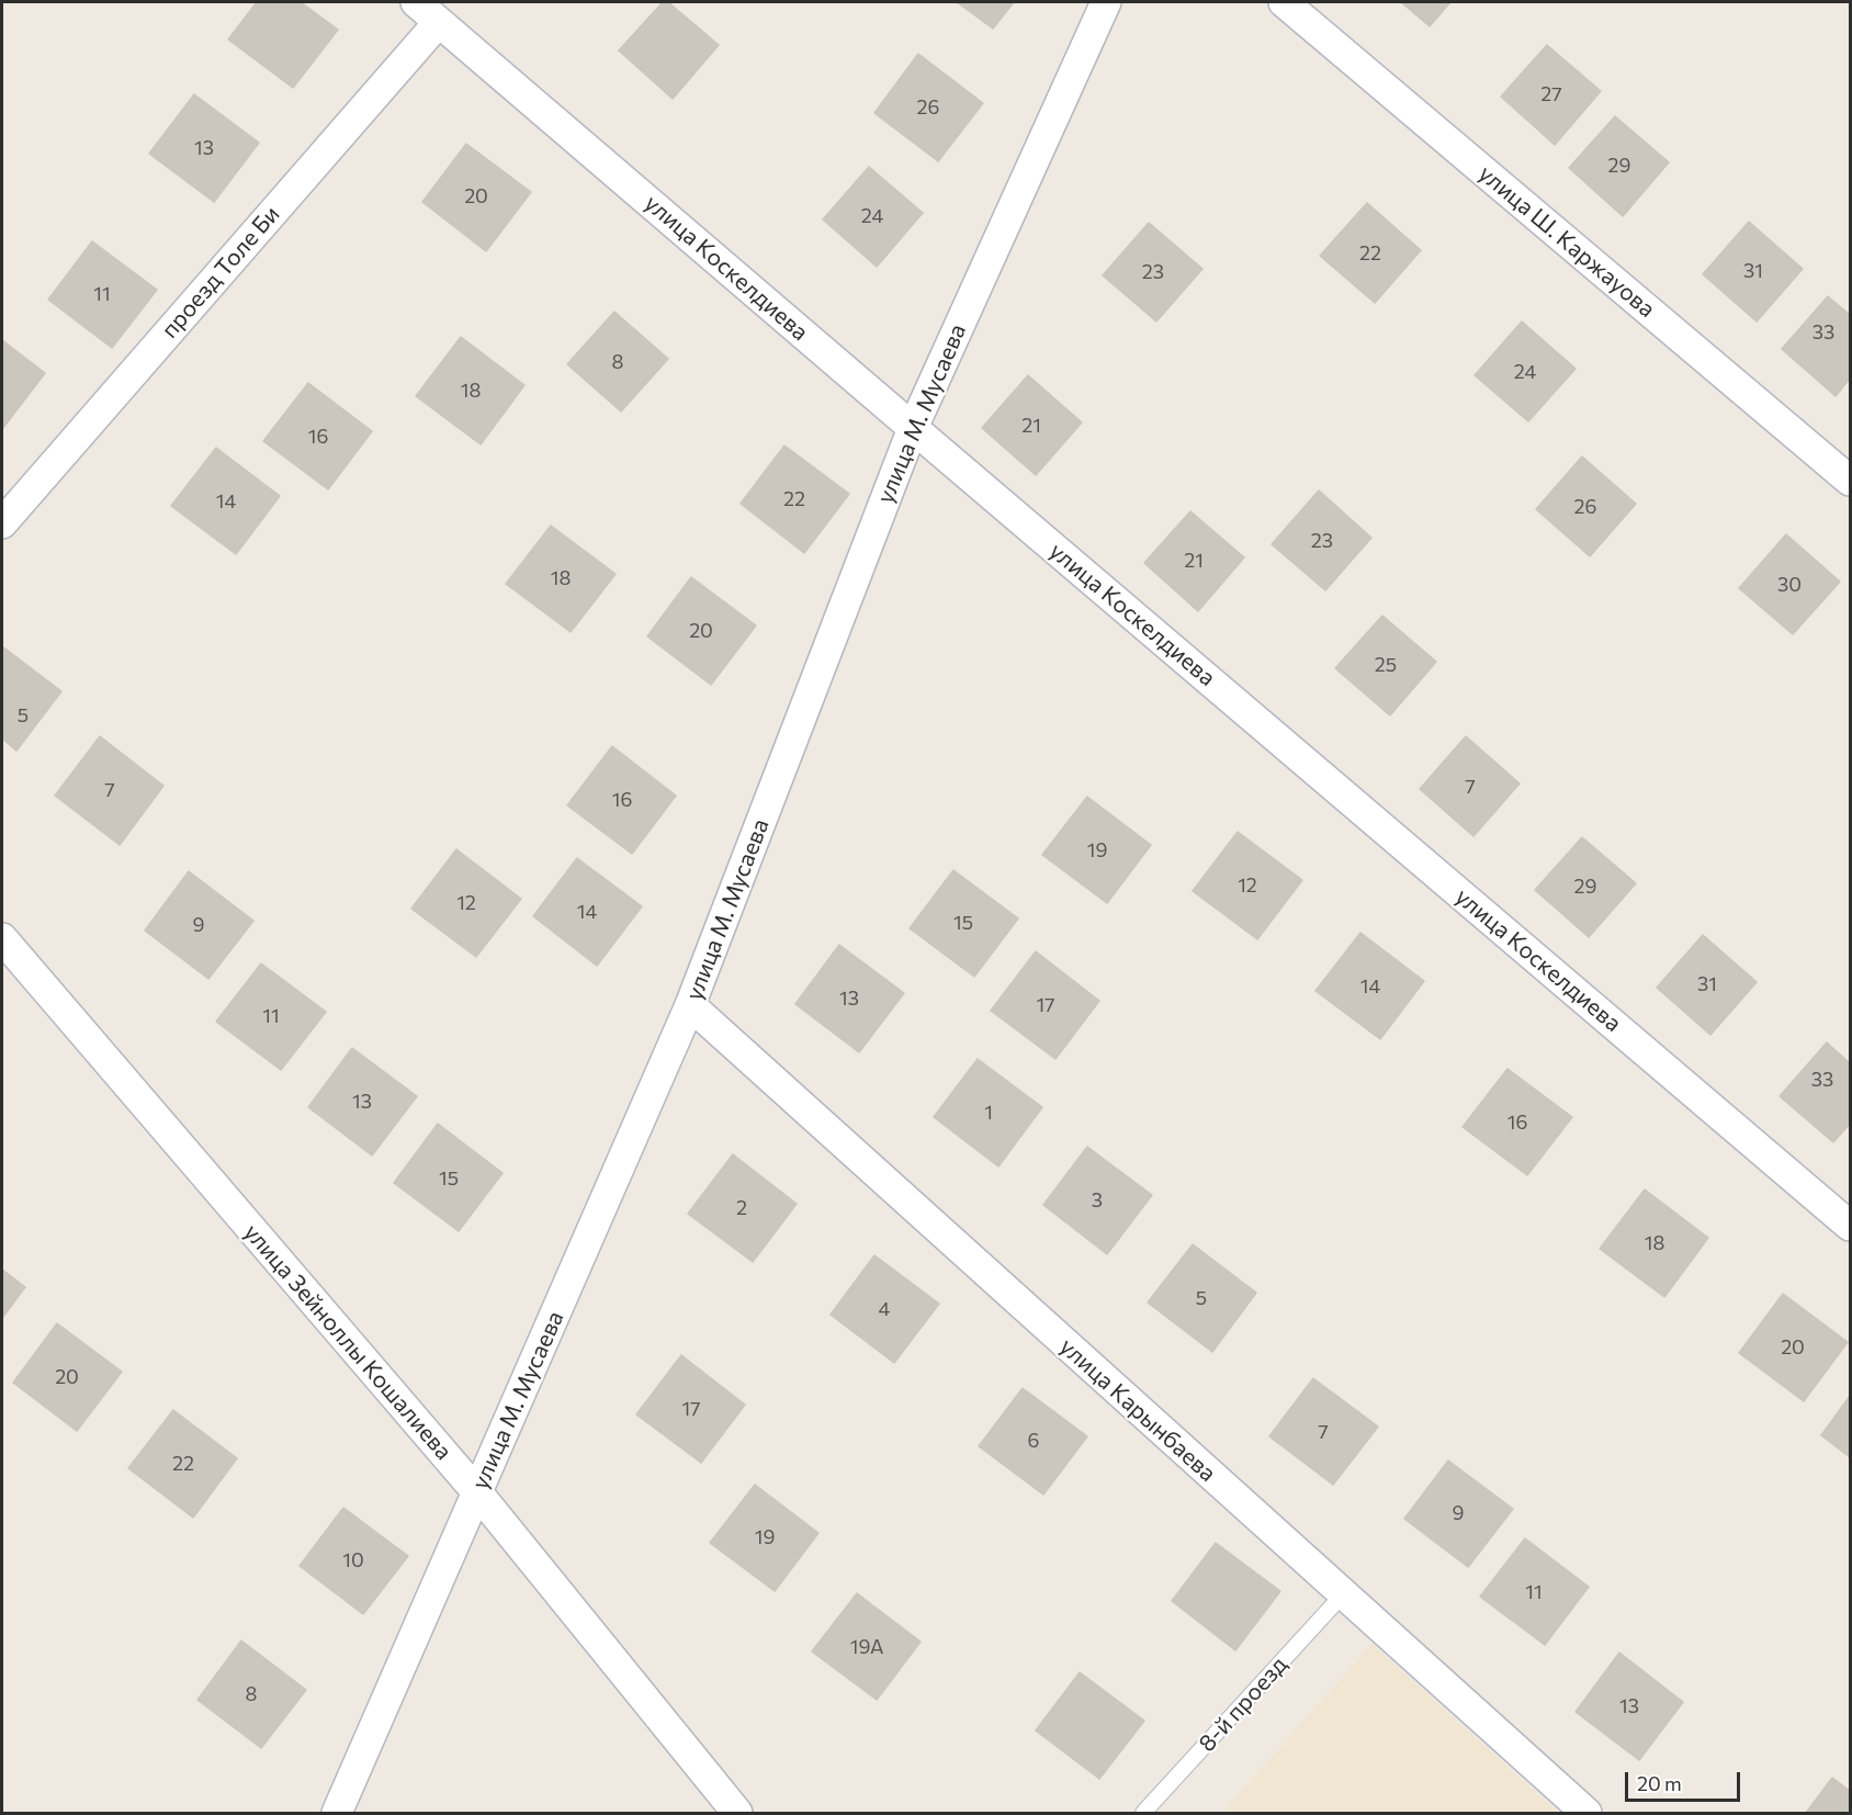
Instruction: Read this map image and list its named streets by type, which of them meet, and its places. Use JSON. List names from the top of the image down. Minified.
{"streets":{"street":["улица Ш. Каржауова","улица Коскелдиева","проезд Толе Би","улица М. Мусаева","улица Зейноллы Кошалиева","улица Карынбаева"],"lane":["8-й проезд"]},"crossings":[["улица Коскелдиева","проезд Толе Би"],["улица Коскелдиева","улица М. Мусаева"],["улица М. Мусаева","улица Зейноллы Кошалиева"],["улица М. Мусаева","улица Карынбаева"],["улица Карынбаева","8-й проезд"]],"house_numbers":["27","26","13","29","20","24","22","31","23","11","33","8","24","18","21","16","22","14","26","23","21","18","30","20","25","5","7","7","16","19","12","29","12","14","15","9","31","14","13","17","11","33","13","1","16","15","3","2","18","5","4","20","20","17","7","6","22","9","19","10","11","19А","8","13"],"scale_bar":"20 m"}
